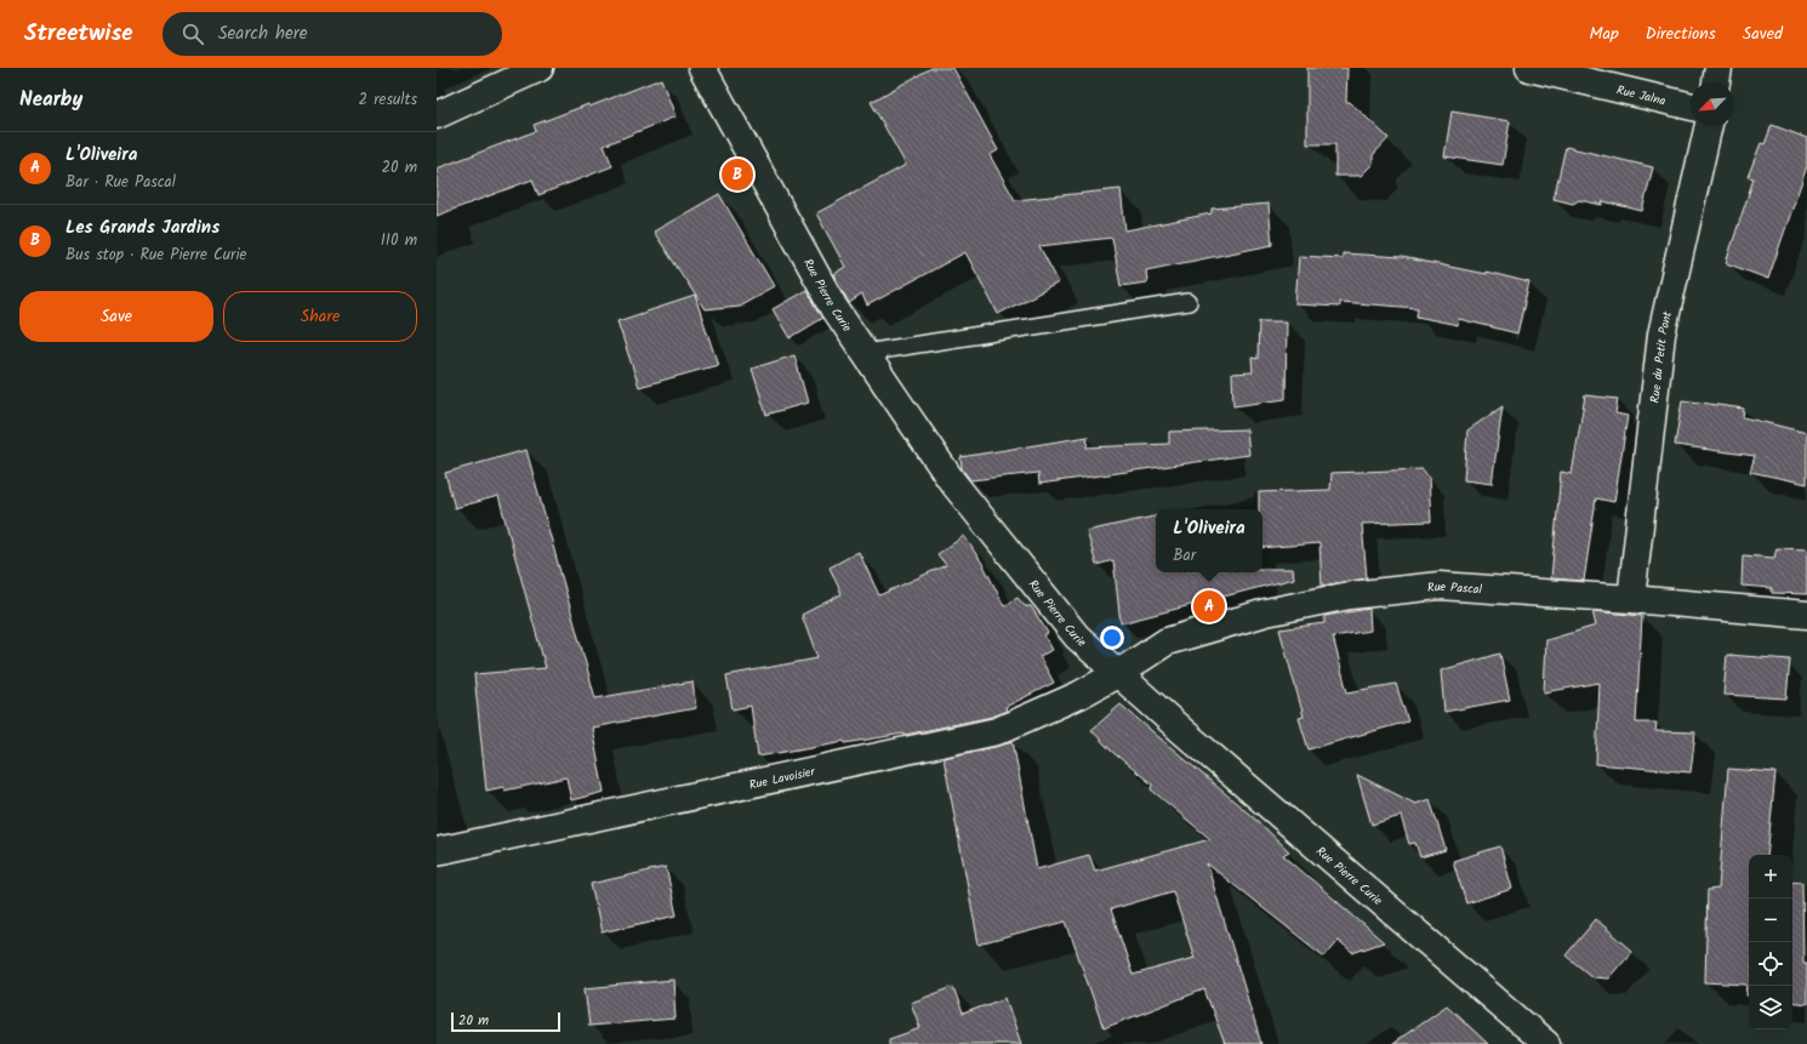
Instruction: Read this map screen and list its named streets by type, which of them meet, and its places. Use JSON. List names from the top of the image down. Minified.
{"streets":{"street":["Rue Jalna","Rue Pierre Curie","Rue du Petit Pont","Rue Pascal","Rue Lavoisier"]},"crossings":[["Rue Pierre Curie","Rue Pascal"],["Rue Pierre Curie","Rue Lavoisier"],["Rue du Petit Pont","Rue Pascal"],["Rue Pascal","Rue Lavoisier"]],"scale_bar":"20 m","north":"bottom left","page":{"header":"Streetwise","search":"Search here","nav":["Map","Directions","Saved"],"heading":["Nearby","2 results"],"list":[{"mark":"A","name":"L'Oliveira","note":"Bar · Rue Pascal","value":"20 m"},{"mark":"B","name":"Les Grands Jardins","note":"Bus stop · Rue Pierre Curie","value":"110 m"}],"pins":["B","A"],"buttons":["Save","Share"],"popup":["L'Oliveira","Bar"],"map_buttons":["+","−"],"scale":"20 m"}}
